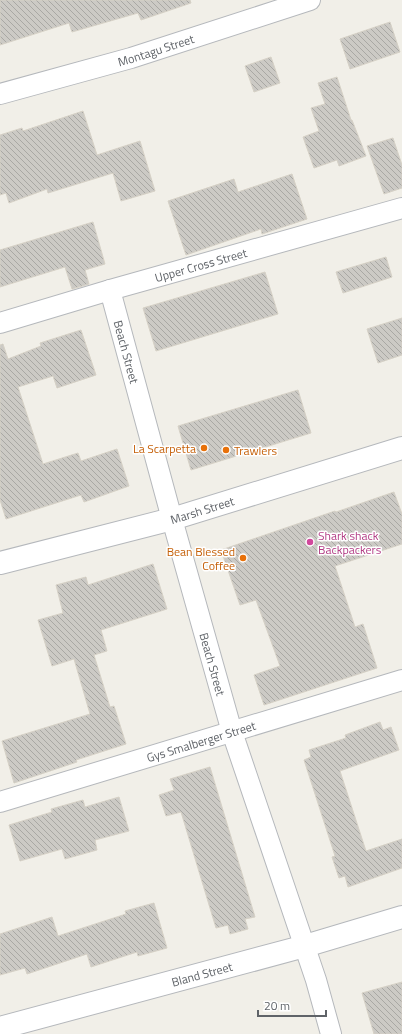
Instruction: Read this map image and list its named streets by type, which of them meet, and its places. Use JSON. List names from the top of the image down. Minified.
{"streets":{"street":["Montagu Street","Upper Cross Street","Beach Street","Marsh Street","Gys Smalberger Street","Bland Street"]},"crossings":[["Upper Cross Street","Beach Street"],["Beach Street","Marsh Street"],["Beach Street","Gys Smalberger Street"],["Beach Street","Bland Street"]],"places":["La Scarpetta","Trawlers","Shark shack Backpackers","Bean Blessed Coffee"],"scale_bar":"20 m"}
